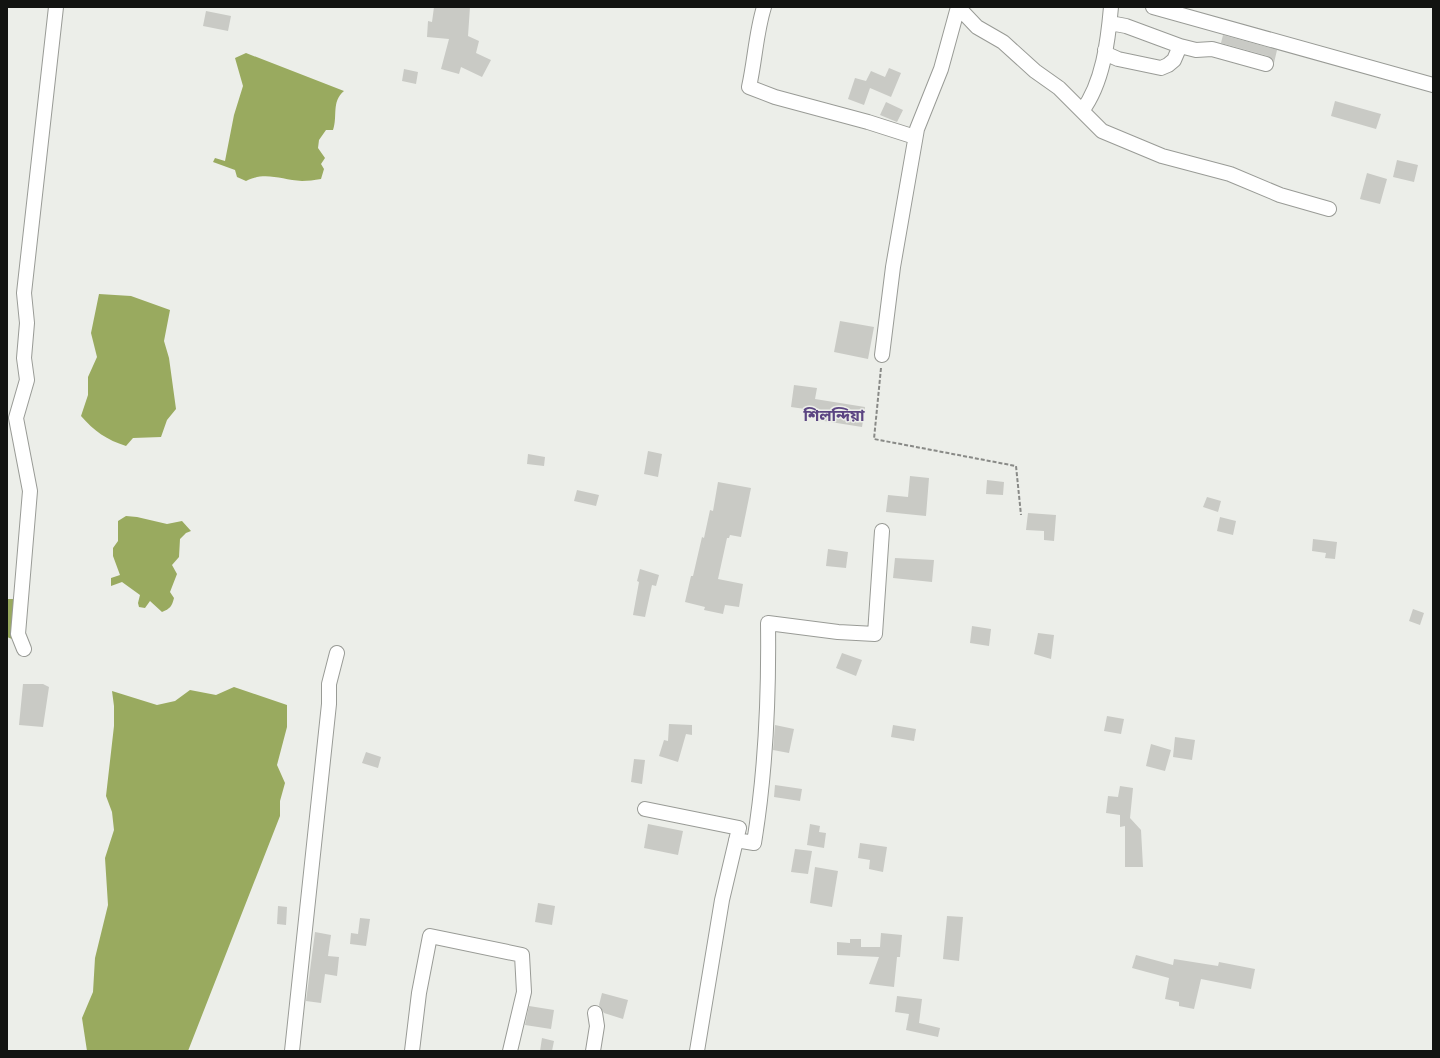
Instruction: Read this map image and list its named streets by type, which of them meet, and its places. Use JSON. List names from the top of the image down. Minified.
{"districts":["শিলন্দিয়া"]}
